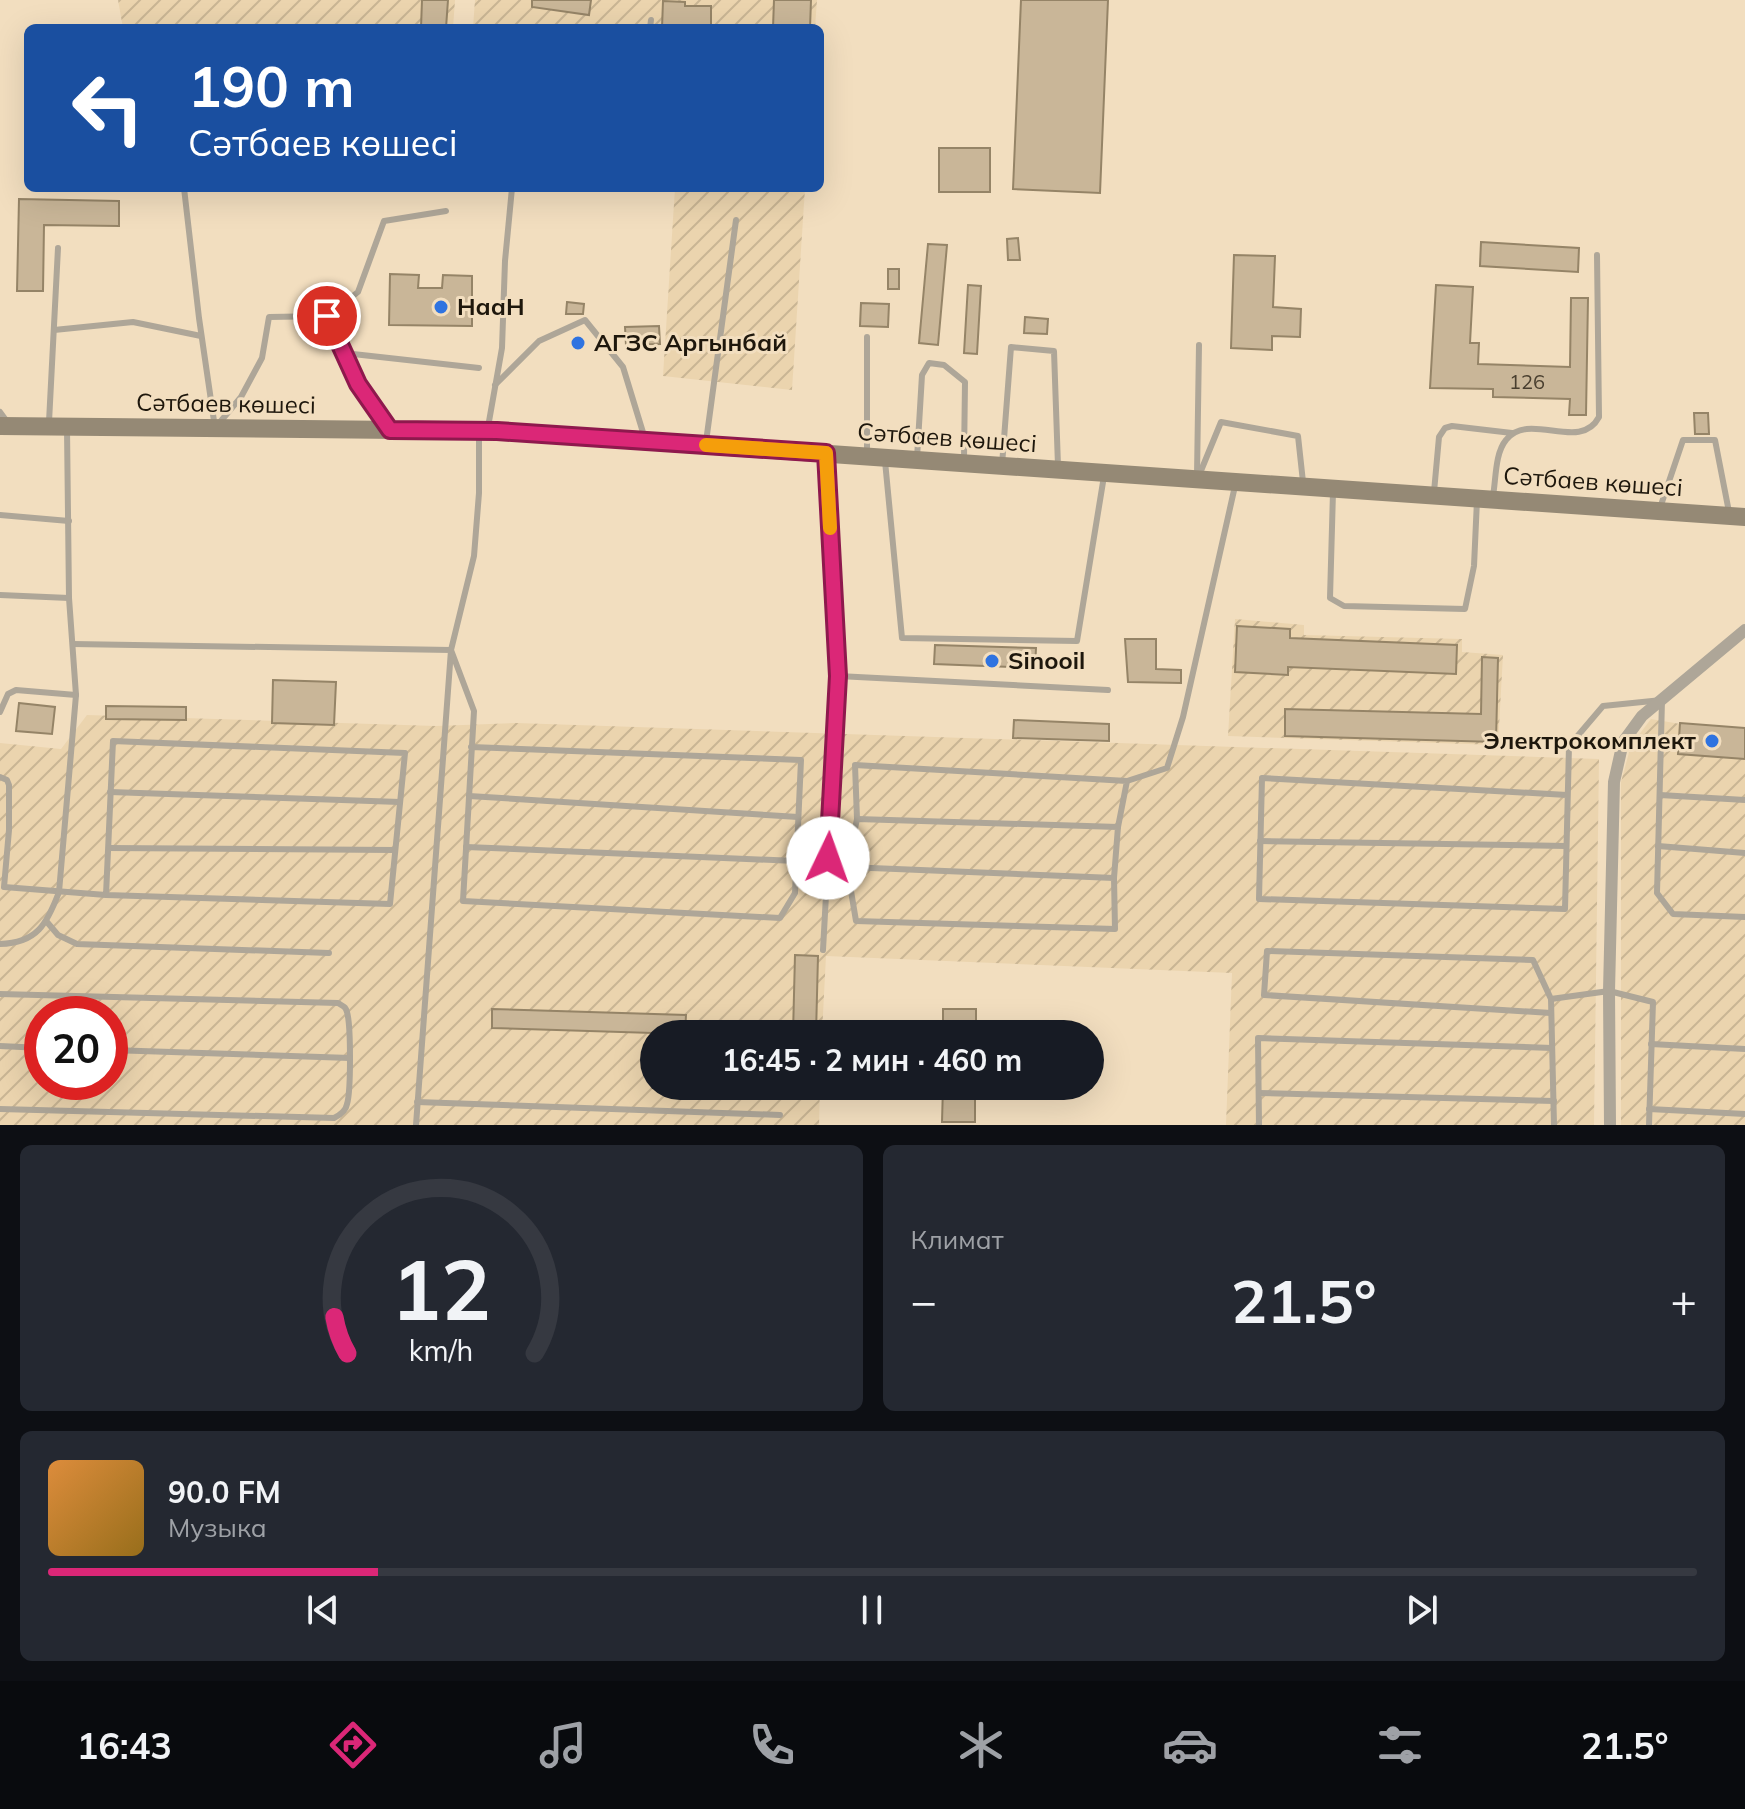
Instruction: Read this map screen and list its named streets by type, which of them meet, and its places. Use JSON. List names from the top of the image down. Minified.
{"streets":{"main road":["Сәтбаев көшесі"]},"places":["НааН","АГЗС Аргынбай","Sinooil","Электрокомплект"],"house_numbers":["126"],"page":{"turn":["190 m","Сәтбаев көшесі"],"limit":"20","trip":"16:45 · 2 мин · 460 m","tile":"Климат","heat":["−","21.5°","+"],"song":["90.0 FM","Музыка"],"tabs":["16:43","21.5°"],"gauge":["12","km/h"]}}
